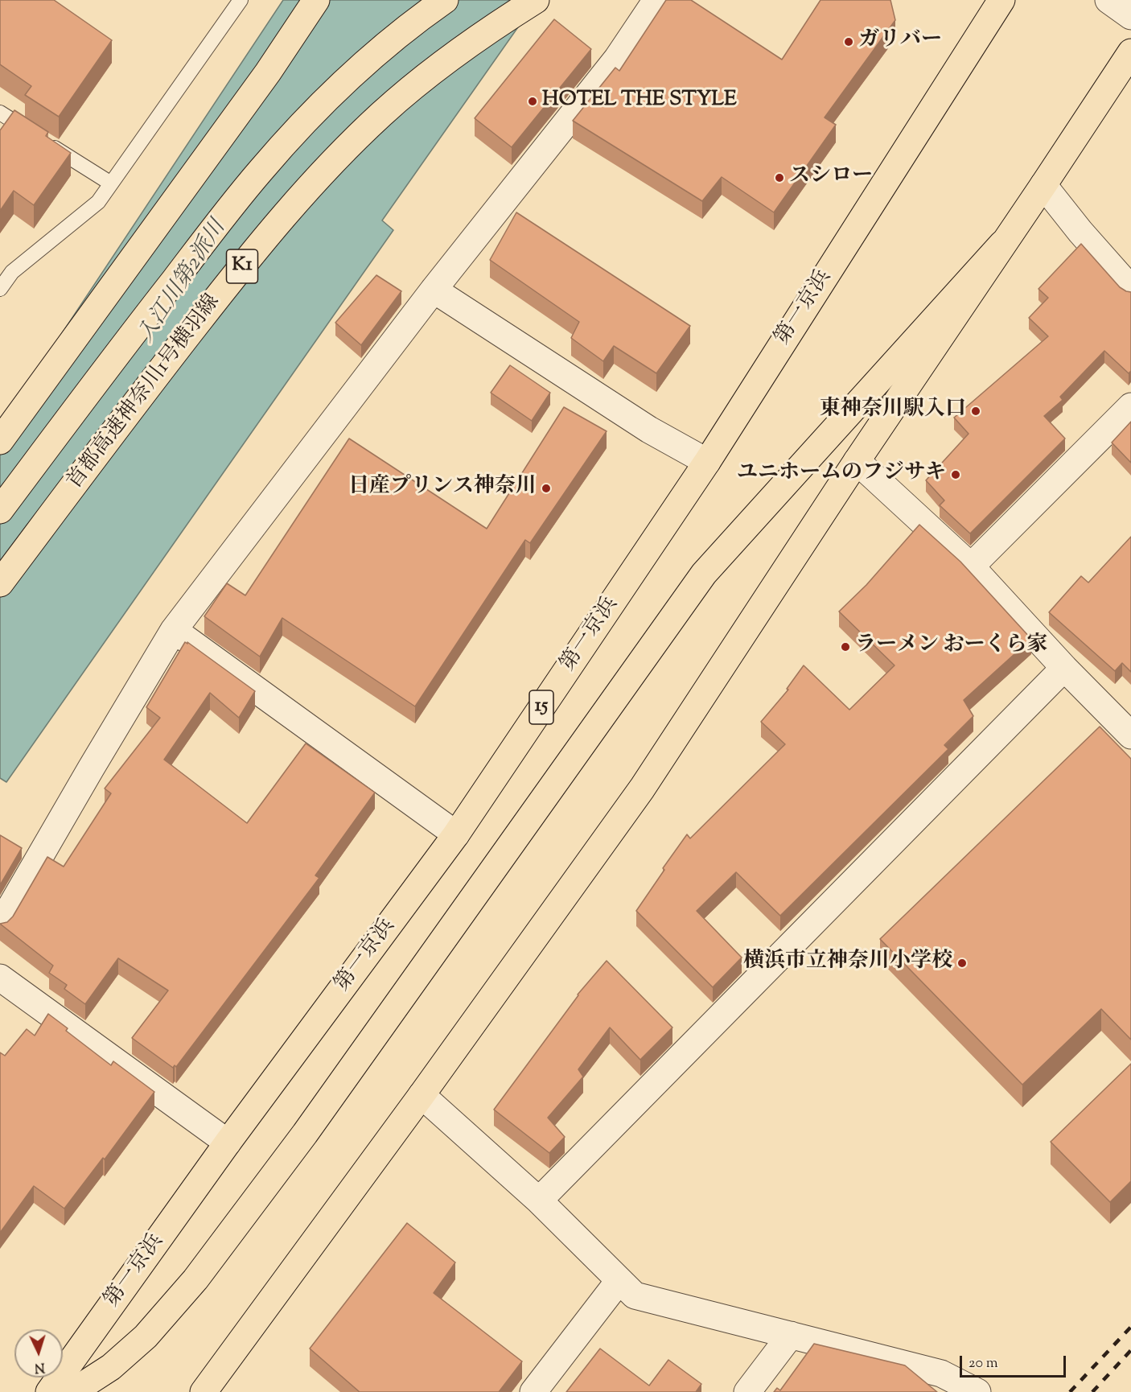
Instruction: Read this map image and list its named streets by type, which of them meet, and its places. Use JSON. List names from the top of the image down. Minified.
{"streets":{"highway":["K1","第一京浜","首都高速神奈川1号横羽線","15"]},"water":["入江川第2派川"],"places":["ガリバー","HOTEL THE STYLE","スシロー","東神奈川駅入口","ユニホームのフジサキ","日産プリンス神奈川","ラーメン おーくら家","横浜市立神奈川小学校"],"scale_bar":"20 m","north":"bottom"}
